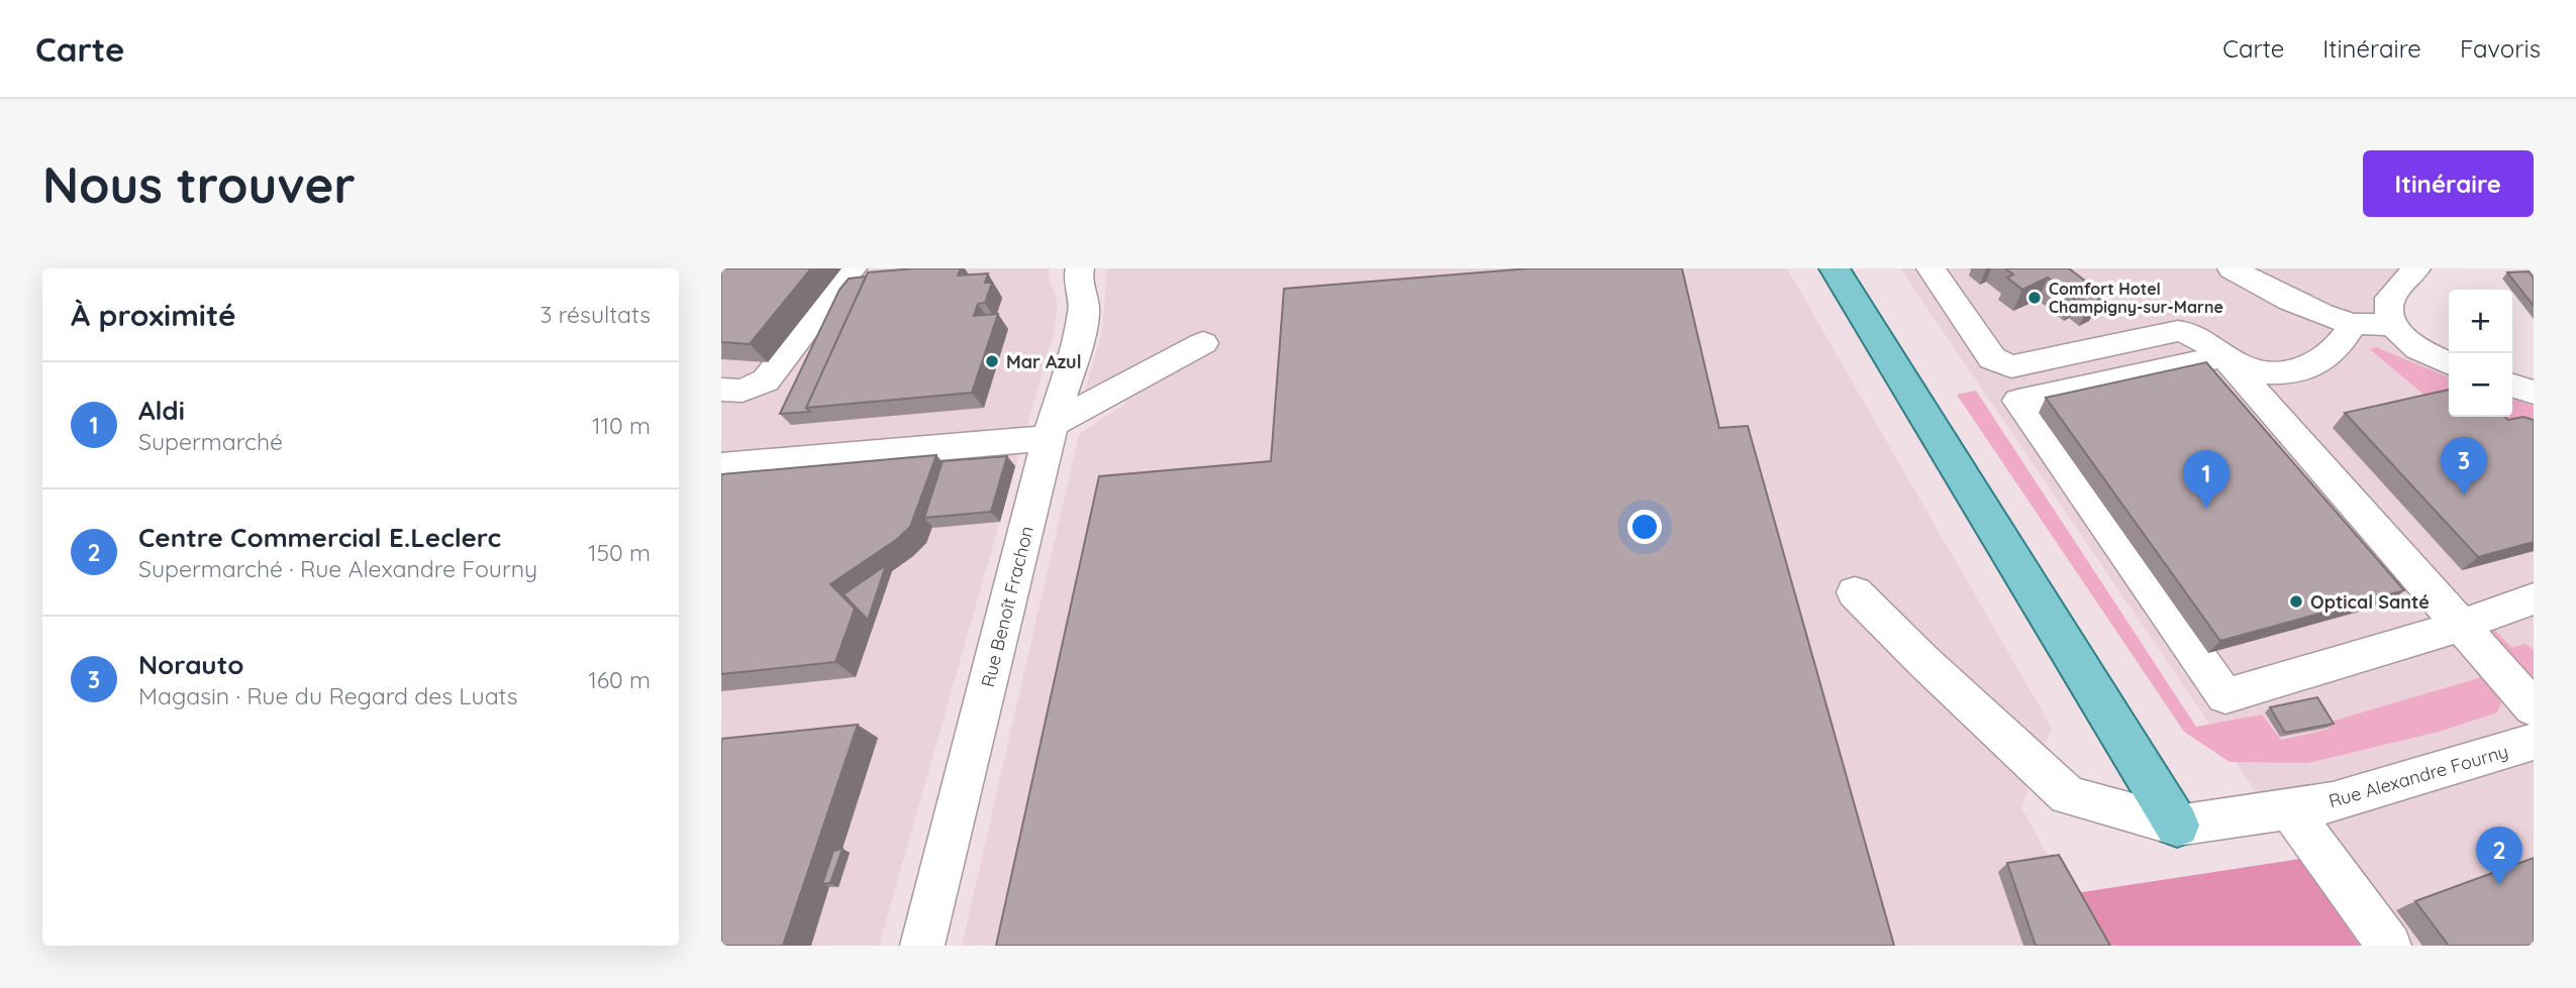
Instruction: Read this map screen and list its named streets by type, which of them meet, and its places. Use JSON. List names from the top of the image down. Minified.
{"streets":{"street":["Rue Benoît Frachon","Rue Alexandre Fourny"]},"places":["Comfort Hotel Champigny-sur-Marne","Mar Azul","Optical Santé"],"page":{"header":"Carte","nav":["Carte","Itinéraire","Favoris"],"buttons":"Itinéraire","title":"Nous trouver","heading":["À proximité","3 résultats"],"map_buttons":["+","−"],"list":[{"mark":"1","name":"Aldi","note":"Supermarché","value":"110 m"},{"mark":"2","name":"Centre Commercial E.Leclerc","note":"Supermarché · Rue Alexandre Fourny","value":"150 m"},{"mark":"3","name":"Norauto","note":"Magasin · Rue du Regard des Luats","value":"160 m"}],"pins":["3","1","2"]}}
